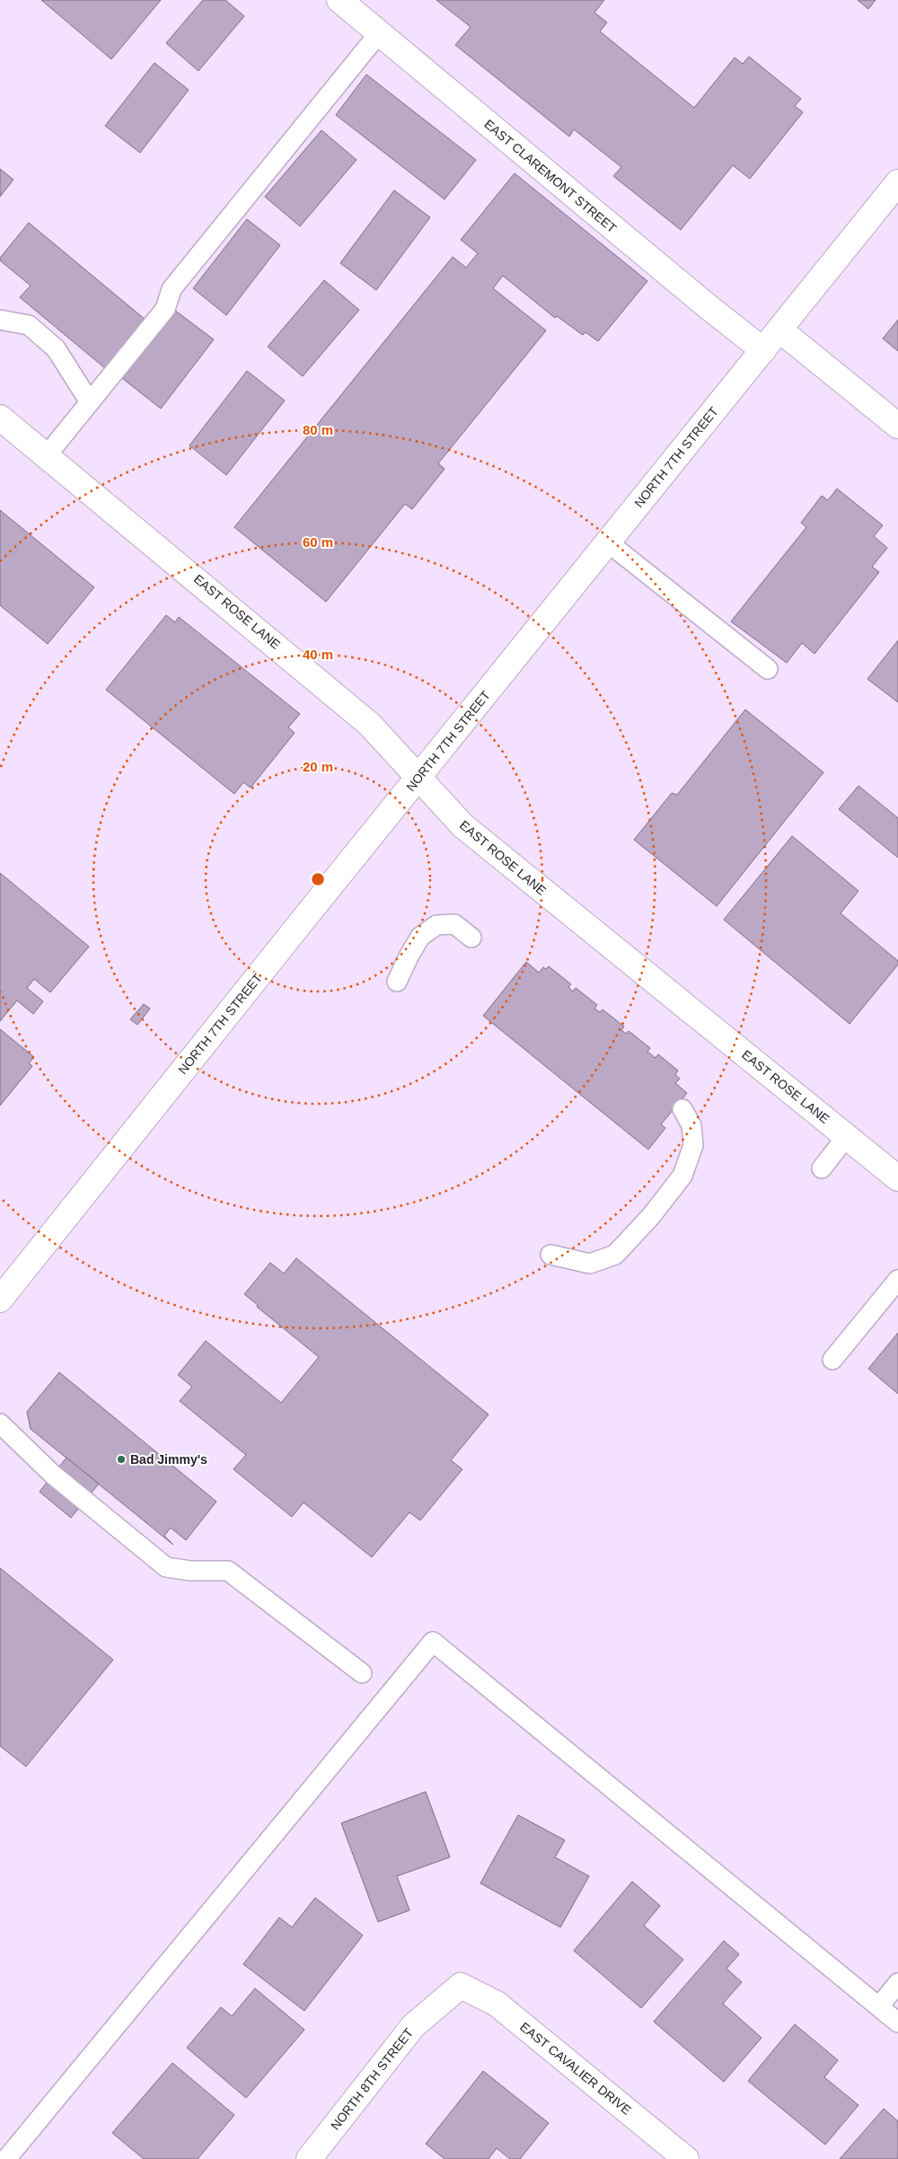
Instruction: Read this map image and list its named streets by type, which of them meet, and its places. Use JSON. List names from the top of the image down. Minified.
{"streets":{"street":["EAST CLAREMONT STREET","NORTH 7TH STREET","EAST ROSE LANE","EAST CAVALIER DRIVE","NORTH 8TH STREET"]},"crossings":[["EAST CLAREMONT STREET","NORTH 7TH STREET"],["NORTH 7TH STREET","EAST ROSE LANE"],["EAST CAVALIER DRIVE","NORTH 8TH STREET"]],"places":["Bad Jimmy's"],"rings":["80 m","60 m","40 m","20 m"]}
